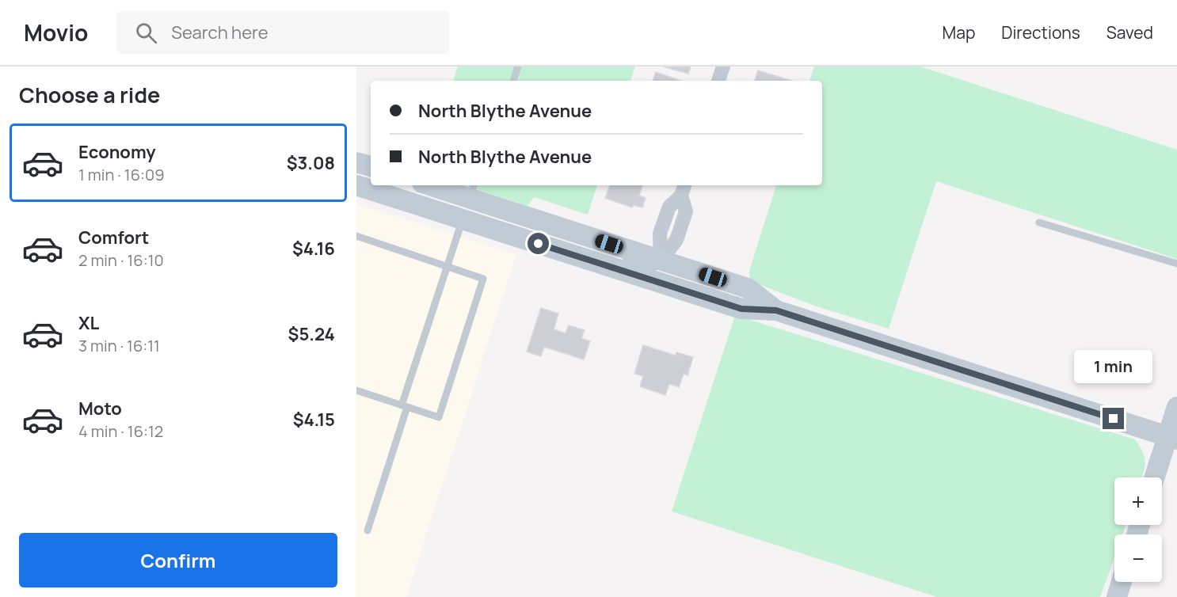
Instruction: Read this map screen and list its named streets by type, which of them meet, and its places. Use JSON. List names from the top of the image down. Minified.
{"page":{"header":"Movio","search":"Search here","nav":["Map","Directions","Saved"],"heading":"Choose a ride","banner":["North Blythe Avenue","North Blythe Avenue"],"list":[{"name":"Economy","note":"1 min · 16:09","value":"$3.08"},{"name":"Comfort","note":"2 min · 16:10","value":"$4.16"},{"name":"XL","note":"3 min · 16:11","value":"$5.24"},{"name":"Moto","note":"4 min · 16:12","value":"$4.15"}],"bubble":"1 min","map_buttons":["+","−"],"buttons":"Confirm"}}
